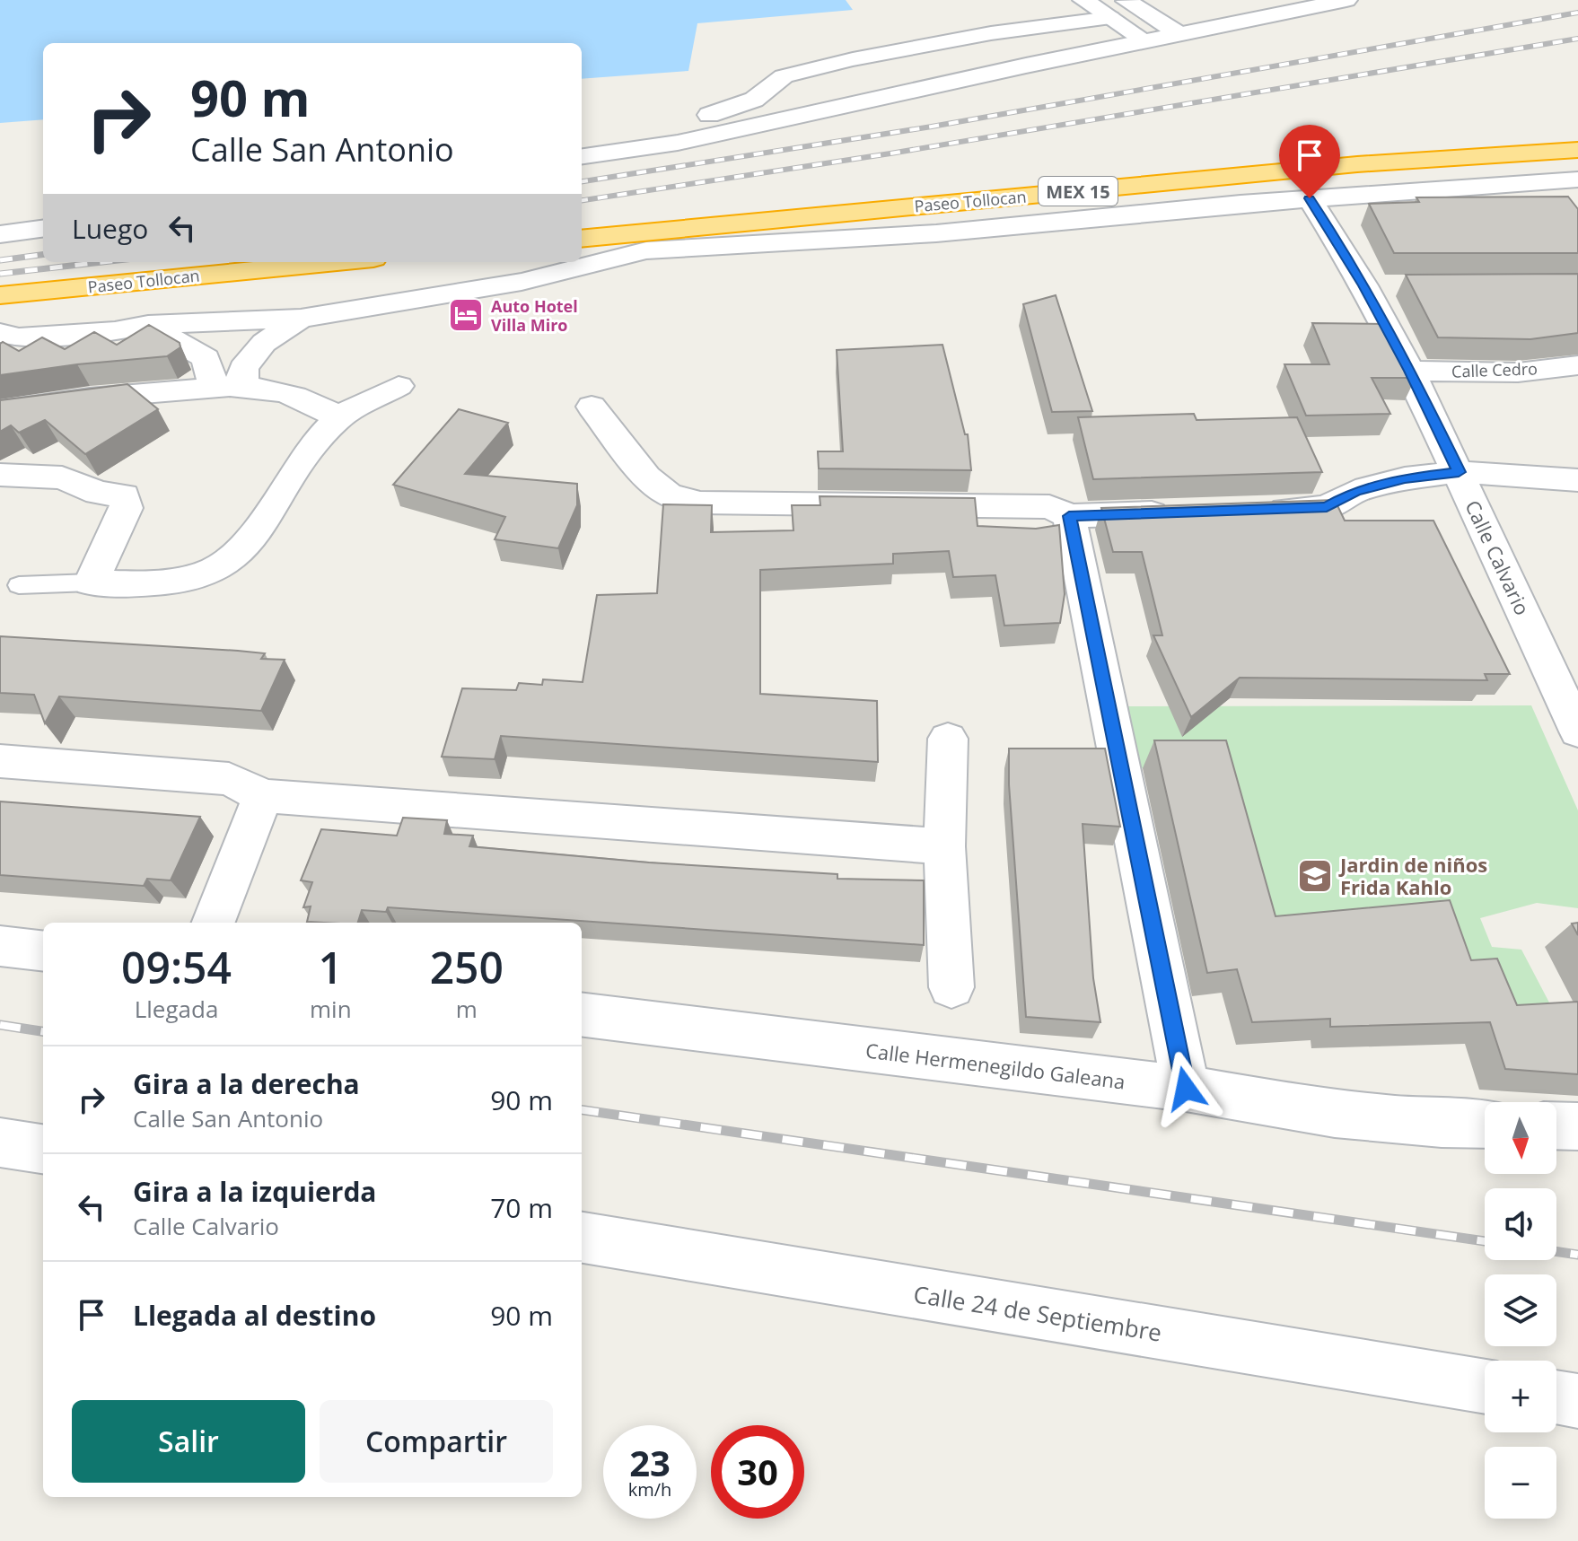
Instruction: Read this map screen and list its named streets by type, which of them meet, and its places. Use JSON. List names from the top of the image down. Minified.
{"streets":{"highway":["MEX 15","Paseo Tollocan"],"street":["Calle Cedro","Calle Calvario","Calle Hermenegildo Galeana","Calle 24 de Septiembre"]},"crossings":[["Calle Cedro","Calle Calvario"]],"places":{"hotel":["Auto Hotel Villa Miro"],"school or university":["Jardin de niños Frida Kahlo"]},"north":"bottom","page":{"turn":["90 m","Calle San Antonio"],"then":"Luego","eta":["09:54","Llegada","1","min","250","m"],"list":[{"name":"Gira a la derecha","note":"Calle San Antonio","value":"90 m"},{"name":"Gira a la izquierda","note":"Calle Calvario","value":"70 m"},{"name":"Llegada al destino","value":"90 m"}],"map_buttons":["+","−"],"buttons":["Salir","Compartir"],"speed":"23 km/h","limit":"30"}}
